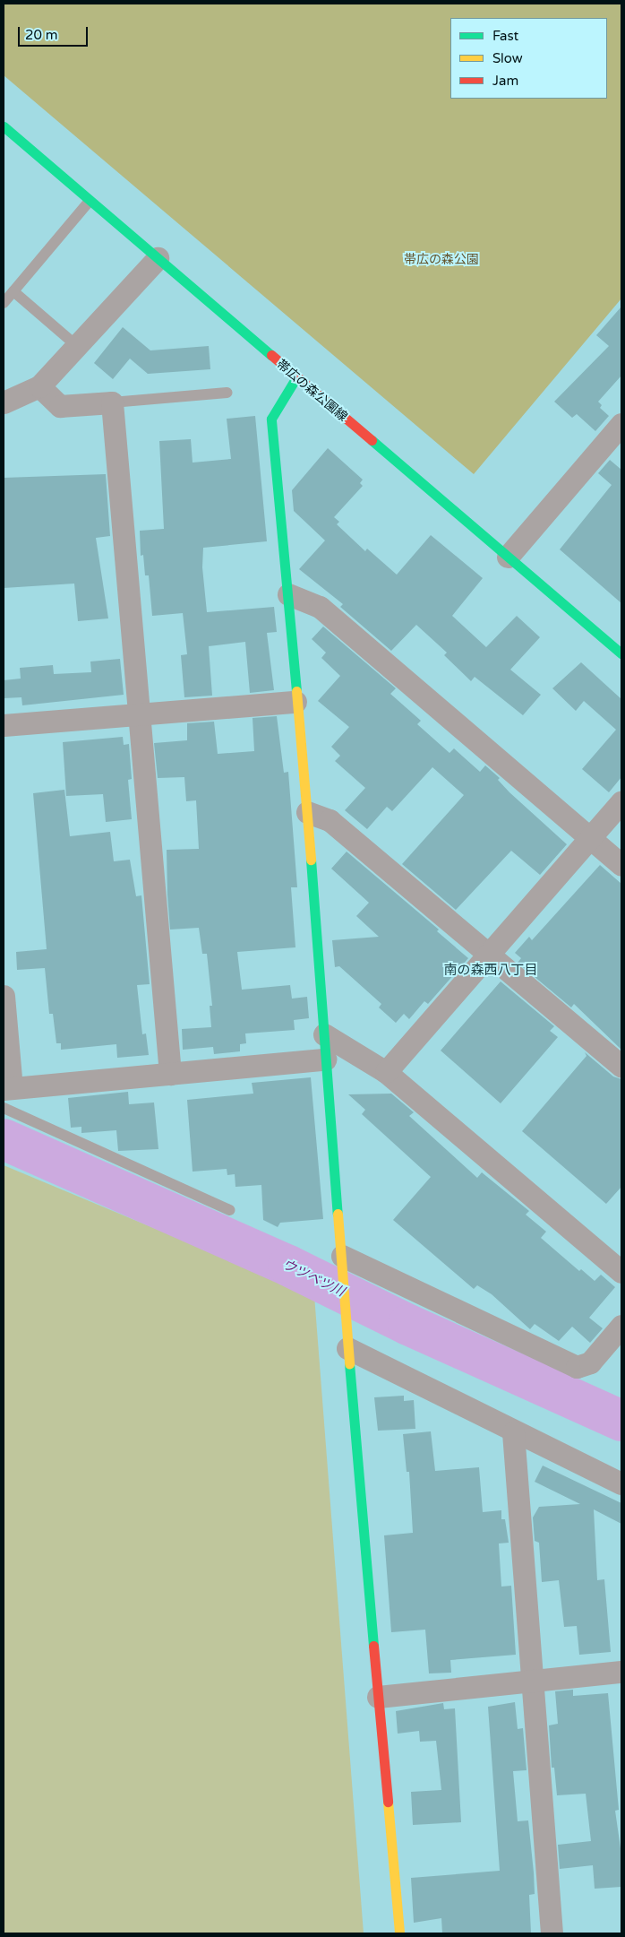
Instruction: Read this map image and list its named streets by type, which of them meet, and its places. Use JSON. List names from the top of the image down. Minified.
{"streets":{"street":["帯広の森公園線"]},"districts":["南の森西八丁目"],"water":["ウツベツ川"],"parks":["帯広の森公園"],"legend":["Fast","Slow","Jam"],"scale_bar":"20 m"}
